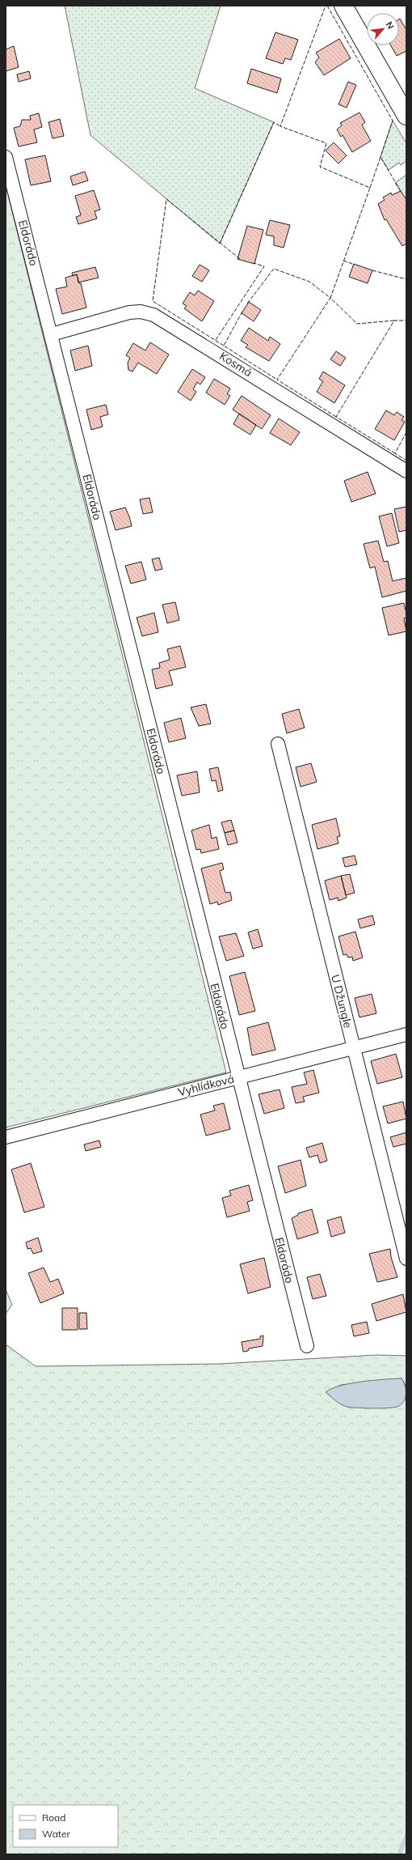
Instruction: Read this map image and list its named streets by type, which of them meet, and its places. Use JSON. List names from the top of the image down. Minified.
{"streets":{"street":["Eldorádo","Kosmá","U Džungle","Vyhlídková"]},"crossings":[["Eldorádo","Kosmá"],["Eldorádo","Vyhlídková"],["U Džungle","Vyhlídková"]],"legend":["Road","Water"],"north":"top right"}
